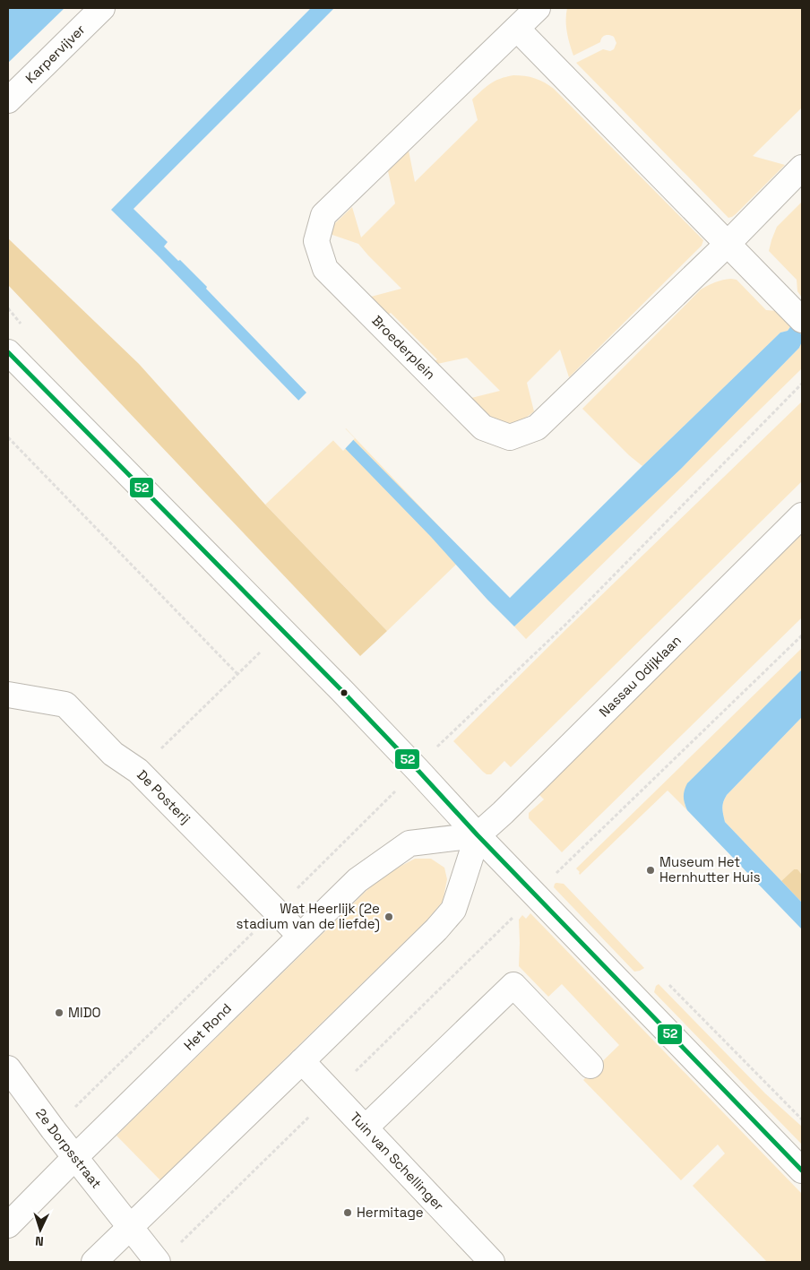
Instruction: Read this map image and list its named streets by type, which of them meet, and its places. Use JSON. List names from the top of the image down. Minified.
{"streets":{"street":["Karpervijver","Broederplein","Nassau Odijklaan","De Posterij","Het Rond","2e Dorpsstraat","Tuin van Schellinger"]},"crossings":[["Nassau Odijklaan","Het Rond"],["De Posterij","Het Rond"],["Het Rond","2e Dorpsstraat"]],"places":["Museum Het Hernhutter Huis","Wat Heerlijk (2e stadium van de liefde)","MIDO","Hermitage"],"lines":["transit line 52"],"north":"bottom"}
